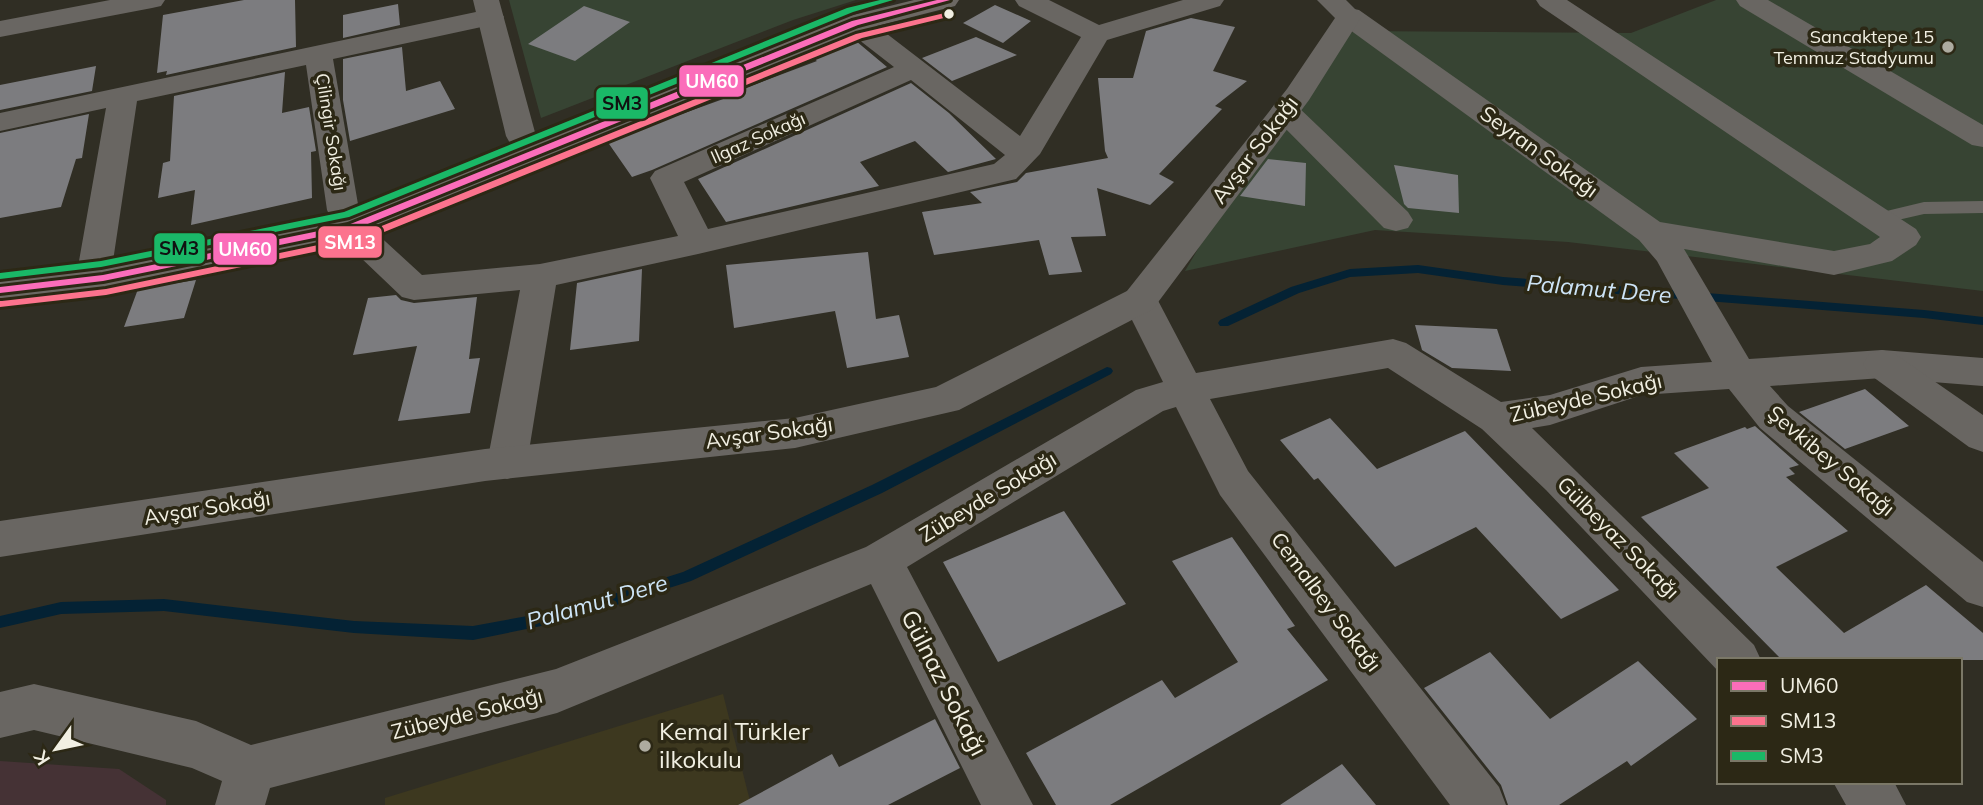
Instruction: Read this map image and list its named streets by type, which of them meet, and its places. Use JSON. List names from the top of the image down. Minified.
{"streets":{"street":["Çilingir Sokağı","Ilgaz Sokağı","Avşar Sokağı","Seyran Sokağı","Zübeyde Sokağı","Şevkibey Sokağı","Gülbeyaz Sokağı","Cemalbey Sokağı","Gülnaz Sokağı"]},"crossings":[["Avşar Sokağı","Seyran Sokağı"],["Avşar Sokağı","Cemalbey Sokağı"],["Seyran Sokağı","Şevkibey Sokağı"],["Zübeyde Sokağı","Şevkibey Sokağı"],["Zübeyde Sokağı","Gülbeyaz Sokağı"],["Zübeyde Sokağı","Cemalbey Sokağı"],["Zübeyde Sokağı","Gülnaz Sokağı"]],"water":["Palamut Dere"],"places":["Sancaktepe 15 Temmuz Stadyumu","Kemal Türkler ilkokulu"],"lines":["transit line UM60","transit line SM3","transit line SM13"],"legend":["UM60","SM13","SM3"],"north":"bottom left"}
